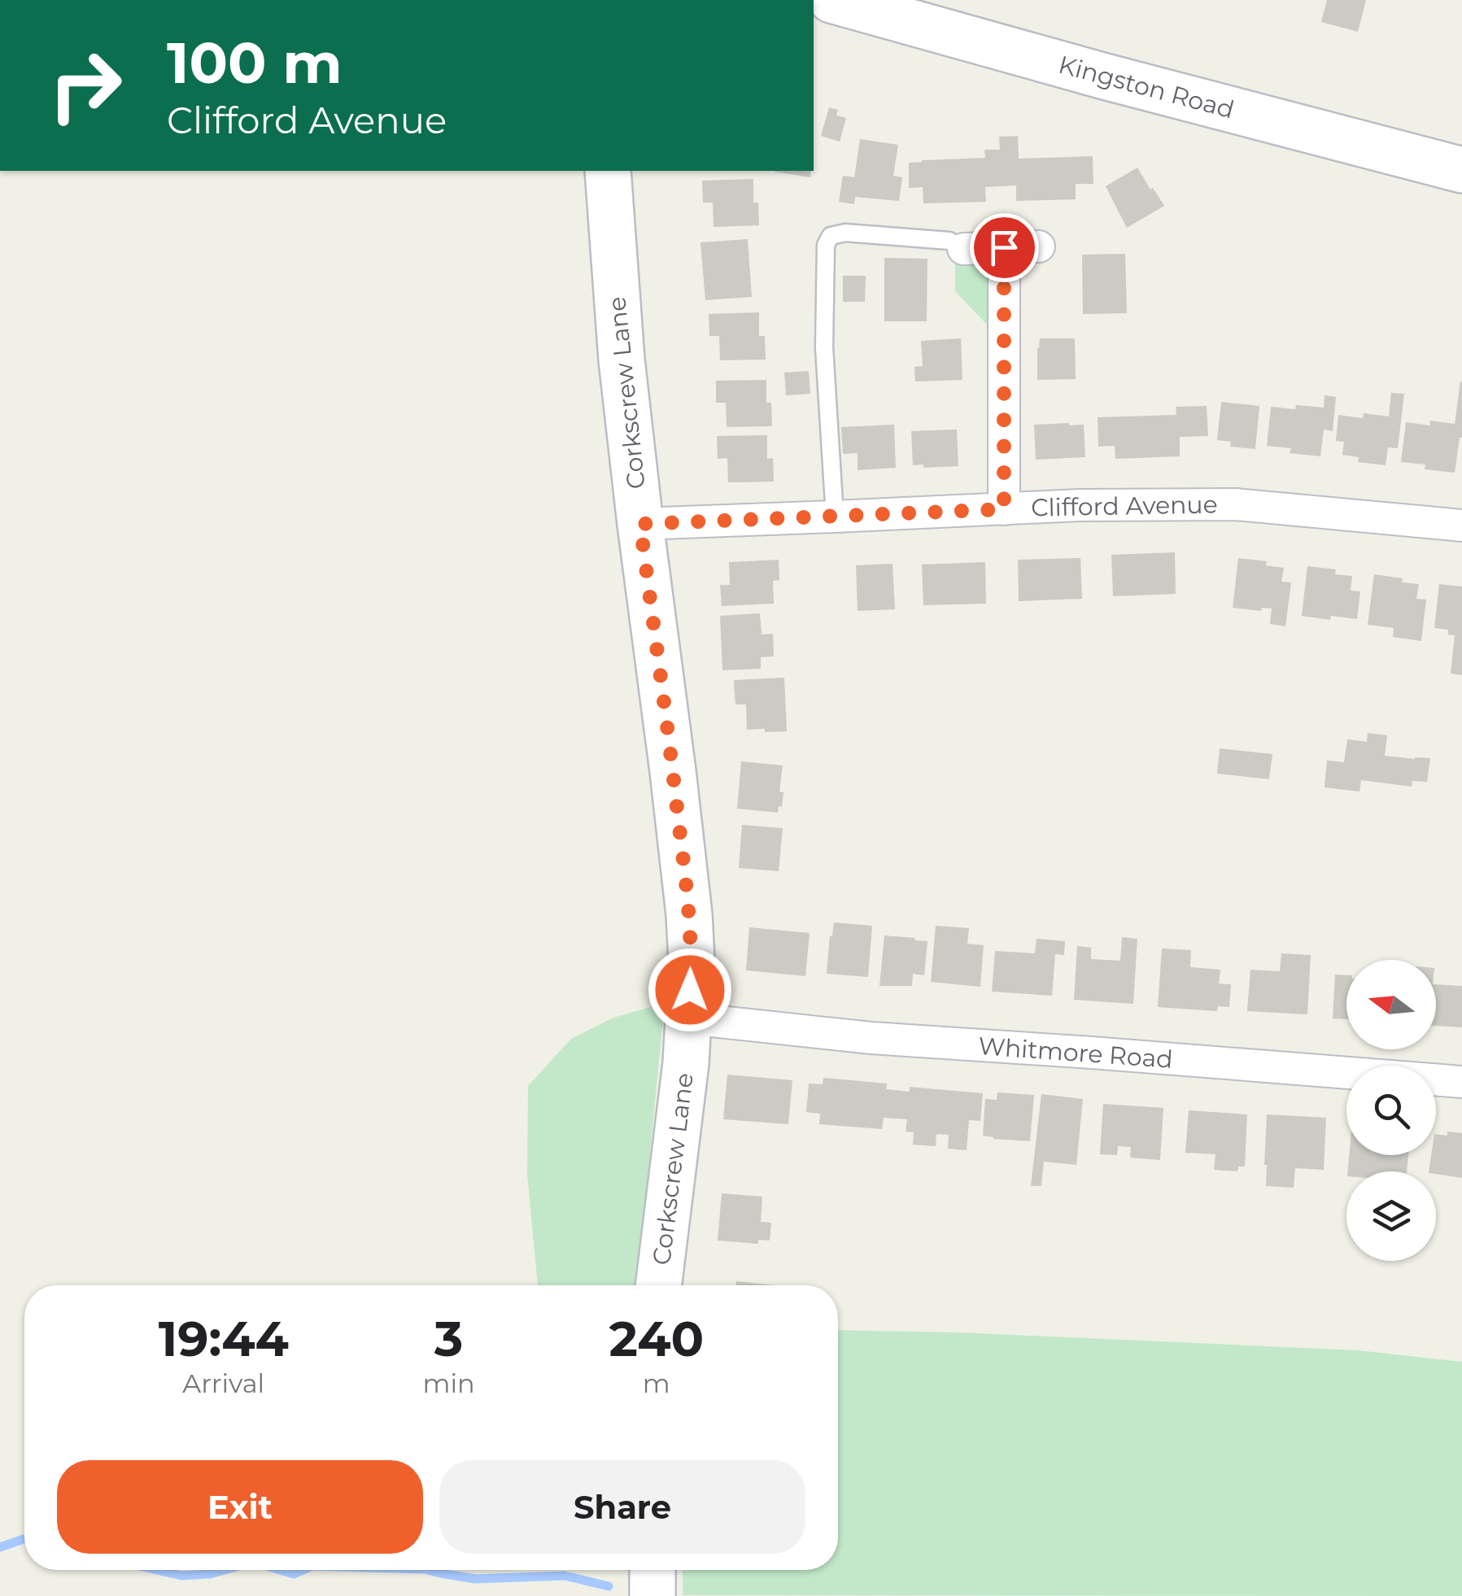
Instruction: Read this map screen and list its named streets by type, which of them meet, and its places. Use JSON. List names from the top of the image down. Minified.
{"streets":{"street":["Kingston Road","Corkscrew Lane","Clifford Avenue","Whitmore Road"]},"crossings":[["Corkscrew Lane","Clifford Avenue"],["Corkscrew Lane","Whitmore Road"]],"north":"left","page":{"turn":["100 m","Clifford Avenue"],"eta":["19:44","Arrival","3","min","240","m"],"buttons":["Exit","Share"]}}
